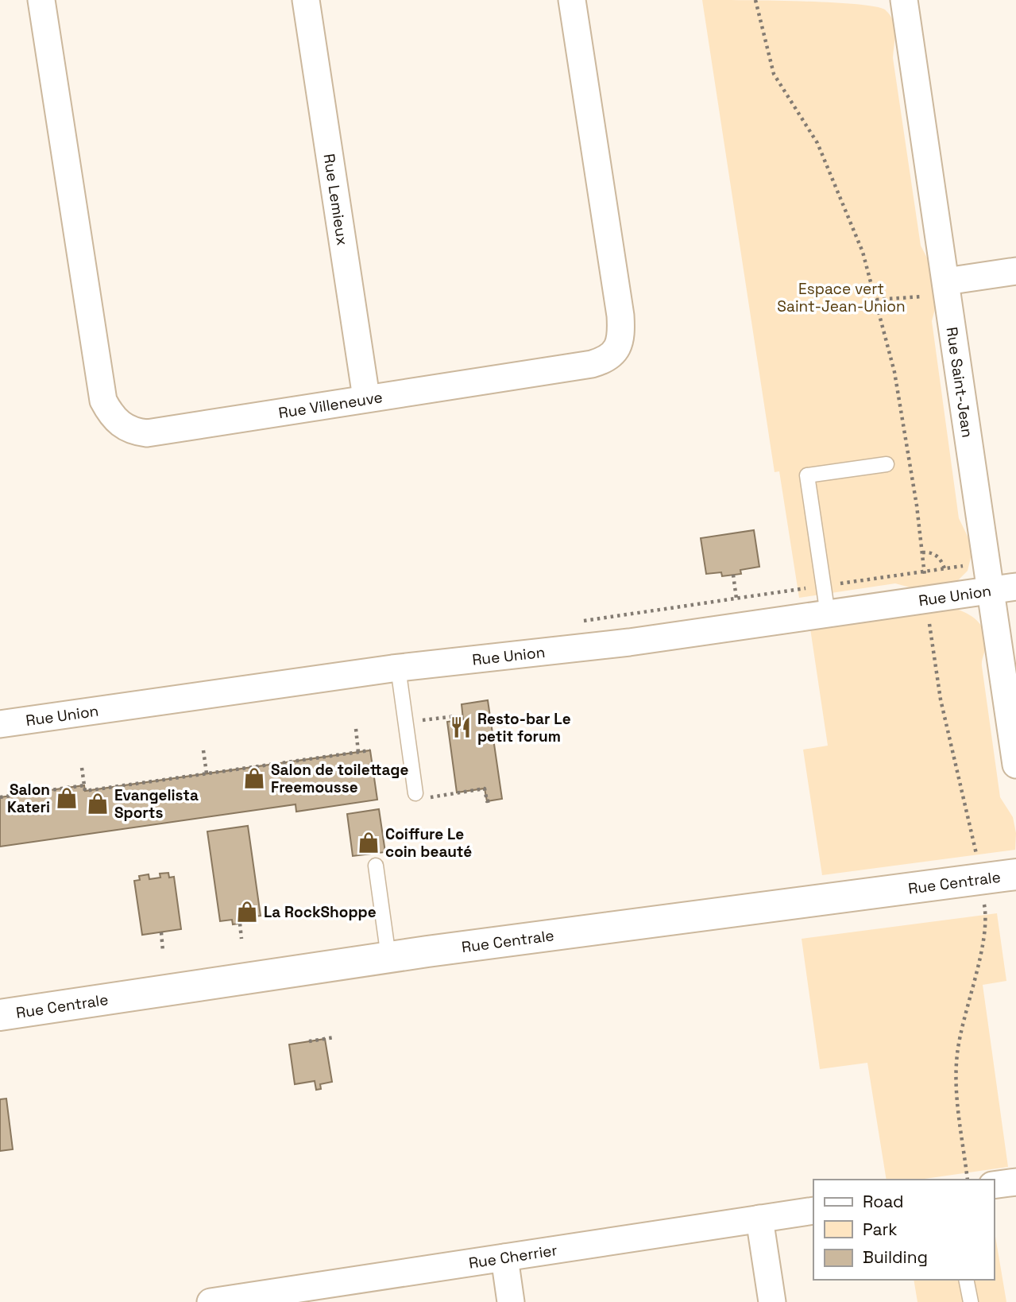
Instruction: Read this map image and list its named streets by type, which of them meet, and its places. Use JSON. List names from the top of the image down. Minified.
{"streets":{"street":["Rue Lemieux","Rue Saint-Jean","Rue Villeneuve","Rue Union","Rue Centrale","Rue Cherrier"]},"crossings":[["Rue Lemieux","Rue Villeneuve"],["Rue Saint-Jean","Rue Union"]],"parks":["Espace vert Saint-Jean-Union"],"places":{"restaurant":["Resto-bar Le petit forum"],"shop":["Salon de toilettage Freemousse","Salon Kateri","Evangelista Sports","Coiffure Le coin beauté","La RockShoppe"]},"legend":["Road","Park","Building"]}
